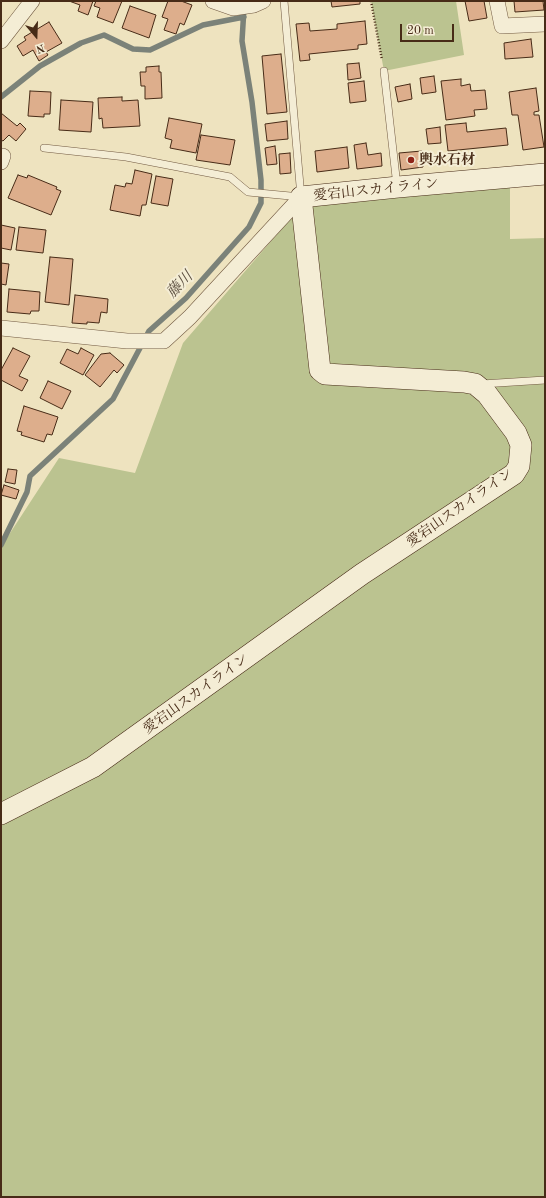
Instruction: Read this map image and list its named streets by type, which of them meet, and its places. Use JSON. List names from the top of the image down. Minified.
{"streets":{"main road":["愛宕山スカイライン"]},"water":["藤川"],"places":["輿水石材"],"scale_bar":"20 m","north":"bottom"}
